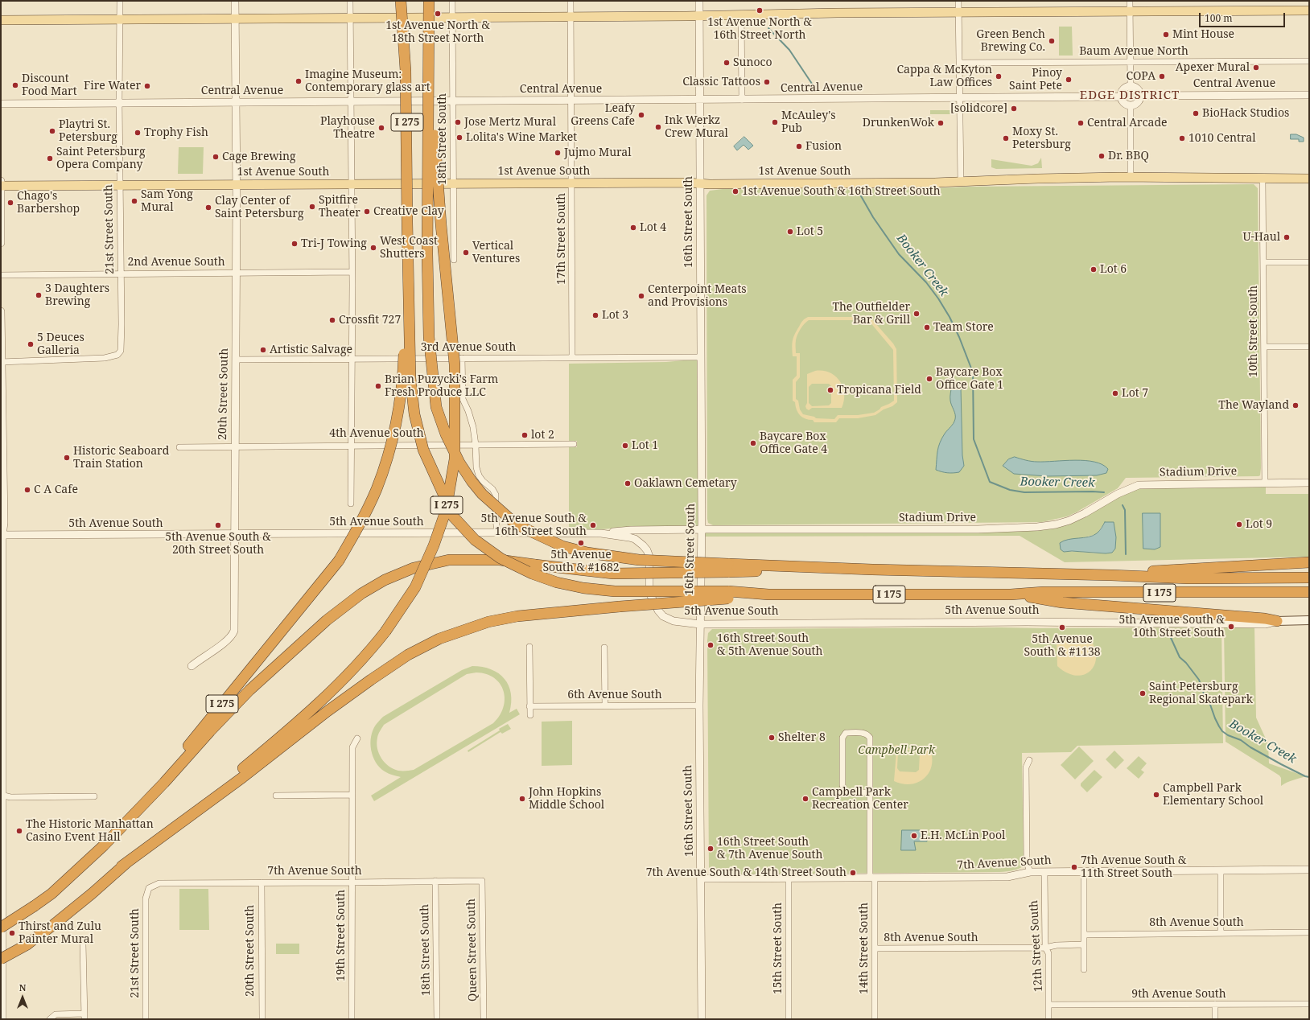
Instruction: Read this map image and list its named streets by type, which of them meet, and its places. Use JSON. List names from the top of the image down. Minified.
{"streets":{"highway":["I 275","I 175"],"main road":["1st Avenue South","5th Avenue South"],"street":["Baum Avenue North","Central Avenue","18th Street South","16th Street South","21st Street South","17th Street South","2nd Avenue South","10th Street South","3rd Avenue South","20th Street South","4th Avenue South","Stadium Drive","6th Avenue South","7th Avenue South","8th Avenue South","19th Street South","12th Street South","15th Street South","14th Street South","Queen Street South","9th Avenue South"]},"crossings":[["Central Avenue","18th Street South"],["Central Avenue","16th Street South"],["Central Avenue","21st Street South"],["Central Avenue","17th Street South"],["Central Avenue","20th Street South"],["18th Street South","1st Avenue South"],["18th Street South","7th Avenue South"],["1st Avenue South","16th Street South"],["1st Avenue South","21st Street South"],["1st Avenue South","17th Street South"],["1st Avenue South","10th Street South"],["1st Avenue South","20th Street South"],["16th Street South","3rd Avenue South"],["16th Street South","Stadium Drive"],["16th Street South","5th Avenue South"],["16th Street South","6th Avenue South"],["16th Street South","7th Avenue South"],["21st Street South","2nd Avenue South"],["21st Street South","7th Avenue South"],["17th Street South","3rd Avenue South"],["2nd Avenue South","20th Street South"],["10th Street South","Stadium Drive"],["3rd Avenue South","20th Street South"],["20th Street South","4th Avenue South"],["20th Street South","5th Avenue South"],["20th Street South","7th Avenue South"],["Stadium Drive","5th Avenue South"],["7th Avenue South","19th Street South"],["7th Avenue South","12th Street South"],["7th Avenue South","15th Street South"],["7th Avenue South","14th Street South"],["7th Avenue South","Queen Street South"],["8th Avenue South","12th Street South"],["8th Avenue South","14th Street South"],["12th Street South","9th Avenue South"]],"districts":["EDGE DISTRICT"],"water":["Booker Creek"],"parks":["Campbell Park"],"places":["1st Avenue North & 16th Street North","1st Avenue North & 18th Street North","Mint House","Green Bench Brewing Co.","Sunoco","Apexer Mural","Cappa & McKyton Law Offices","COPA","Pinoy Saint Pete","Imagine Museum: Contemporary glass art","Classic Tattoos","Discount Food Mart","Fire Water","[solidcore]","BioHack Studios","Leafy Greens Cafe","Jose Mertz Mural","McAuley's Pub","DrunkenWok","Central Arcade","Ink Werkz Crew Mural","Playhouse Theatre","Playtri St. Petersburg","Trophy Fish","Lolita's Wine Market","Moxy St. Petersburg","1010 Central","Fusion","Jujmo Mural","Dr. BBQ","Cage Brewing","Saint Petersburg Opera Company","1st Avenue South & 16th Street South","Sam Yong Mural","Chago's Barbershop","Spitfire Theater","Clay Center of Saint Petersburg","Creative Clay","Lot 4","Lot 5","U-Haul","Tri-J Towing","West Coast Shutters","Vertical Ventures","Lot 6","3 Daughters Brewing","Centerpoint Meats and Provisions","The Outfielder Bar & Grill","Lot 3","Crossfit 727","Team Store","5 Deuces Galleria","Artistic Salvage","Baycare Box Office Gate 1","Brian Puzycki's Farm Fresh Produce LLC","Tropicana Field","Lot 7","The Wayland","lot 2","Baycare Box Office Gate 4","Lot 1","Historic Seaboard Train Station","Oaklawn Cemetary","C A Cafe","Lot 9","5th Avenue South & 20th Street South","5th Avenue South & 16th Street South","5th Avenue South & #1682","5th Avenue South & 10th Street South","5th Avenue South & #1138","16th Street South & 5th Avenue South","Saint Petersburg Regional Skatepark","Shelter 8","Campbell Park Elementary School","John Hopkins Middle School","Campbell Park Recreation Center","The Historic Manhattan Casino Event Hall","E.H. McLin Pool","16th Street South & 7th Avenue South","7th Avenue South & 11th Street South","7th Avenue South & 14th Street South","Thirst and Zulu Painter Mural"],"scale_bar":"100 m","north":"top"}
